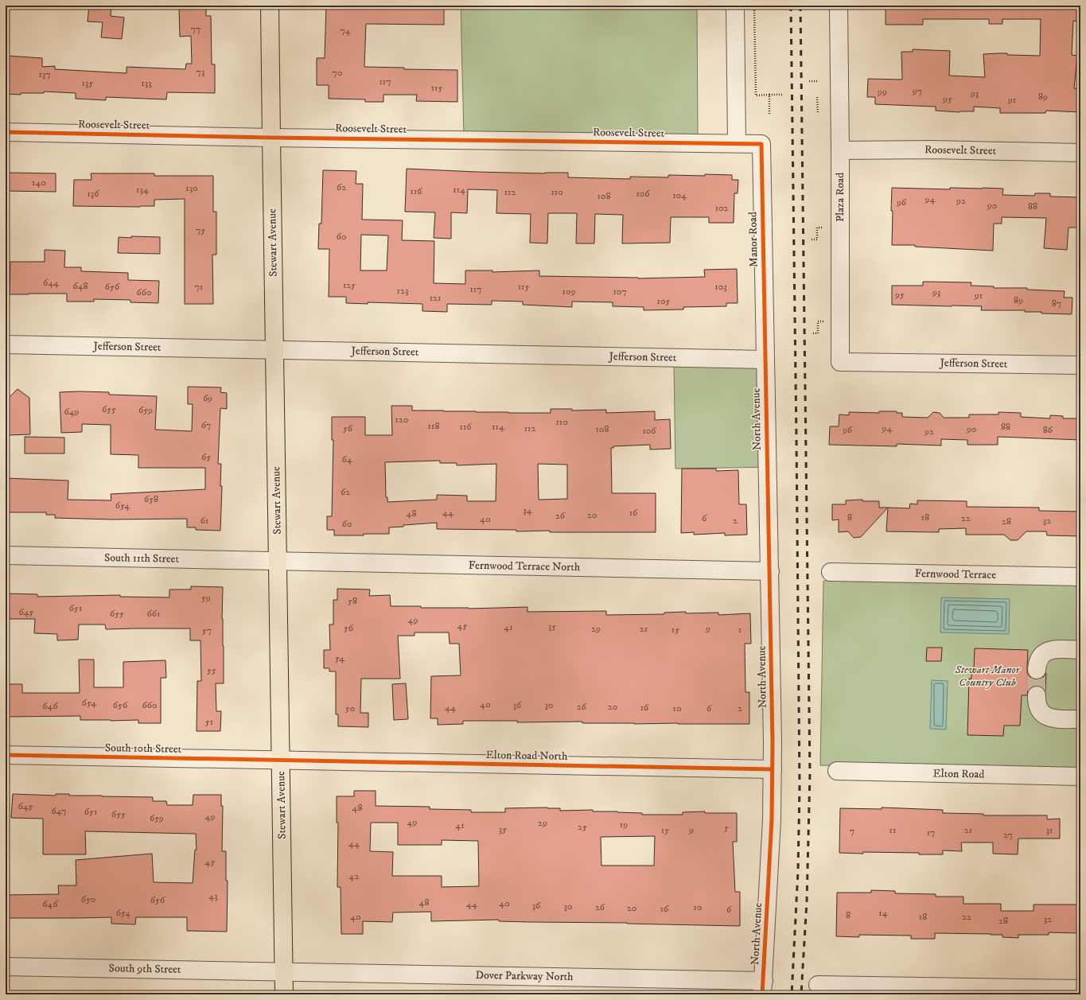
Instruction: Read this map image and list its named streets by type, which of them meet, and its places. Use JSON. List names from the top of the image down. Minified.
{"streets":{"main road":["Stewart Avenue"],"street":["Roosevelt Street","Plaza Road","Manor Road","Jefferson Street","North Avenue","South 11th Street","Fernwood Terrace North","Fernwood Terrace","South 10th Street","Elton Road North","Elton Road","South 9th Street","Dover Parkway North"]},"crossings":[["Roosevelt Street","Plaza Road"],["Roosevelt Street","Manor Road"],["Roosevelt Street","Stewart Avenue"],["Plaza Road","Jefferson Street"],["Manor Road","Jefferson Street"],["Manor Road","North Avenue"],["Stewart Avenue","Jefferson Street"],["Stewart Avenue","South 11th Street"],["Stewart Avenue","Fernwood Terrace North"],["Stewart Avenue","South 10th Street"],["Stewart Avenue","Elton Road North"],["Stewart Avenue","South 9th Street"],["Stewart Avenue","Dover Parkway North"],["Jefferson Street","North Avenue"],["North Avenue","Fernwood Terrace North"],["North Avenue","Elton Road North"],["North Avenue","Dover Parkway North"],["South 11th Street","Fernwood Terrace North"],["South 10th Street","Elton Road North"],["South 9th Street","Dover Parkway North"]],"parks":["Stewart Manor Country Club"],"house_numbers":["77","74","73","70","137","117","135","133","115","97","99","93","89","95","91","140","62","130","134","114","116","112","110","136","106","104","108","94","92","96","90","88","102","75","60","644","125","648","656","71","115","103","117","123","109","107","660","93","95","91","121","89","105","87","69","655","659","649","120","110","67","118","116","114","88","56","112","94","108","90","96","86","106","92","65","64","62","658","654","34","44","16","48","20","26","8","18","6","22","40","61","2","32","28","60","59","58","651","645","655","661","49","45","35","41","56","29","21","9","15","1","57","54","55","654","40","656","660","36","30","646","26","20","44","16","50","10","6","2","51","645","48","647","651","655","49","659","49","29","19","41","25","5","35","15","9","11","21","31","7","17","27","44","45","42","43","650","656","48","40","646","44","36","30","26","10","20","16","6","654","14","8","40","18","22","32","28"]}
